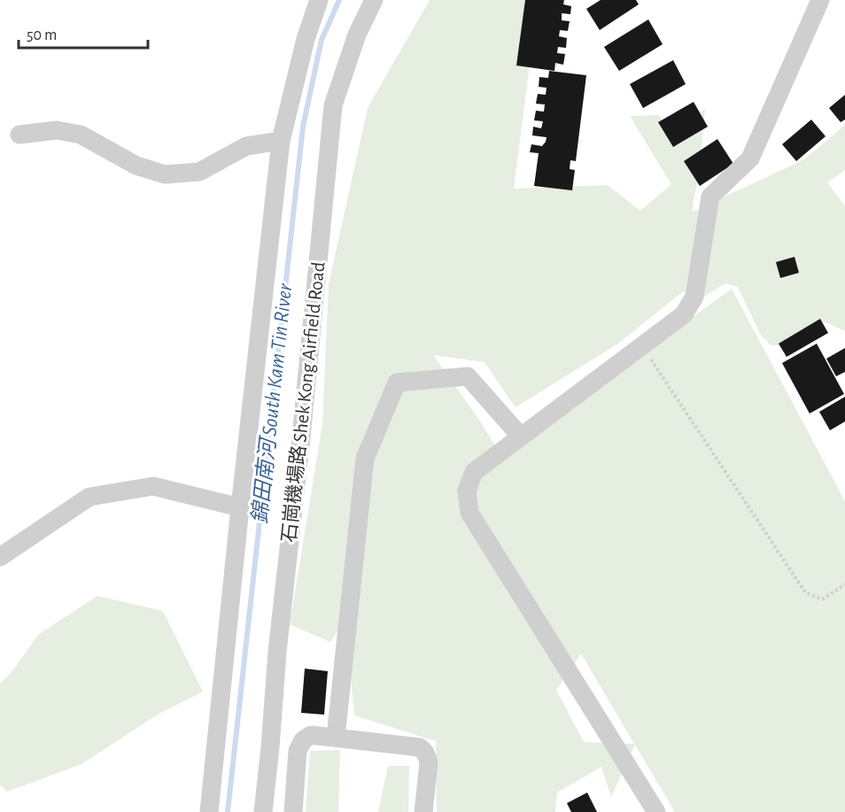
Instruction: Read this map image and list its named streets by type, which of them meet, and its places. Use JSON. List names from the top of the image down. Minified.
{"streets":{"street":["石崗機場路 Shek Kong Airfield Road"]},"water":["錦田南河 South Kam Tin River"],"scale_bar":"50 m"}
